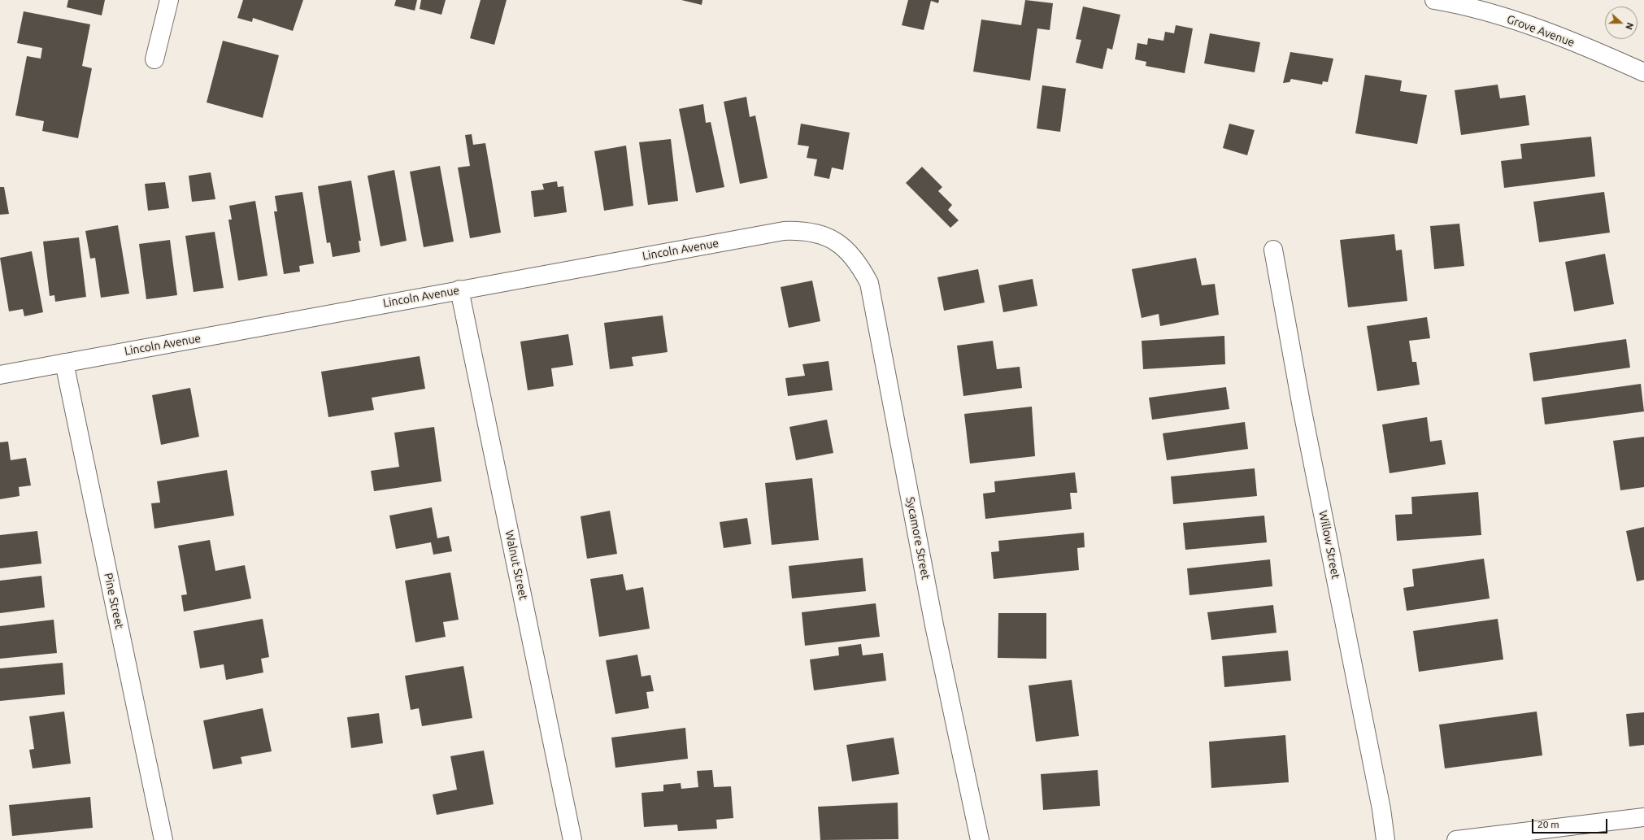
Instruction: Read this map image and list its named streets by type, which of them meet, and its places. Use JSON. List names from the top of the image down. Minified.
{"streets":{"street":["Grove Avenue","Lincoln Avenue","Sycamore Street","Willow Street","Walnut Street","Pine Street"]},"crossings":[["Lincoln Avenue","Sycamore Street"],["Lincoln Avenue","Walnut Street"],["Lincoln Avenue","Pine Street"]],"scale_bar":"20 m","north":"right"}
